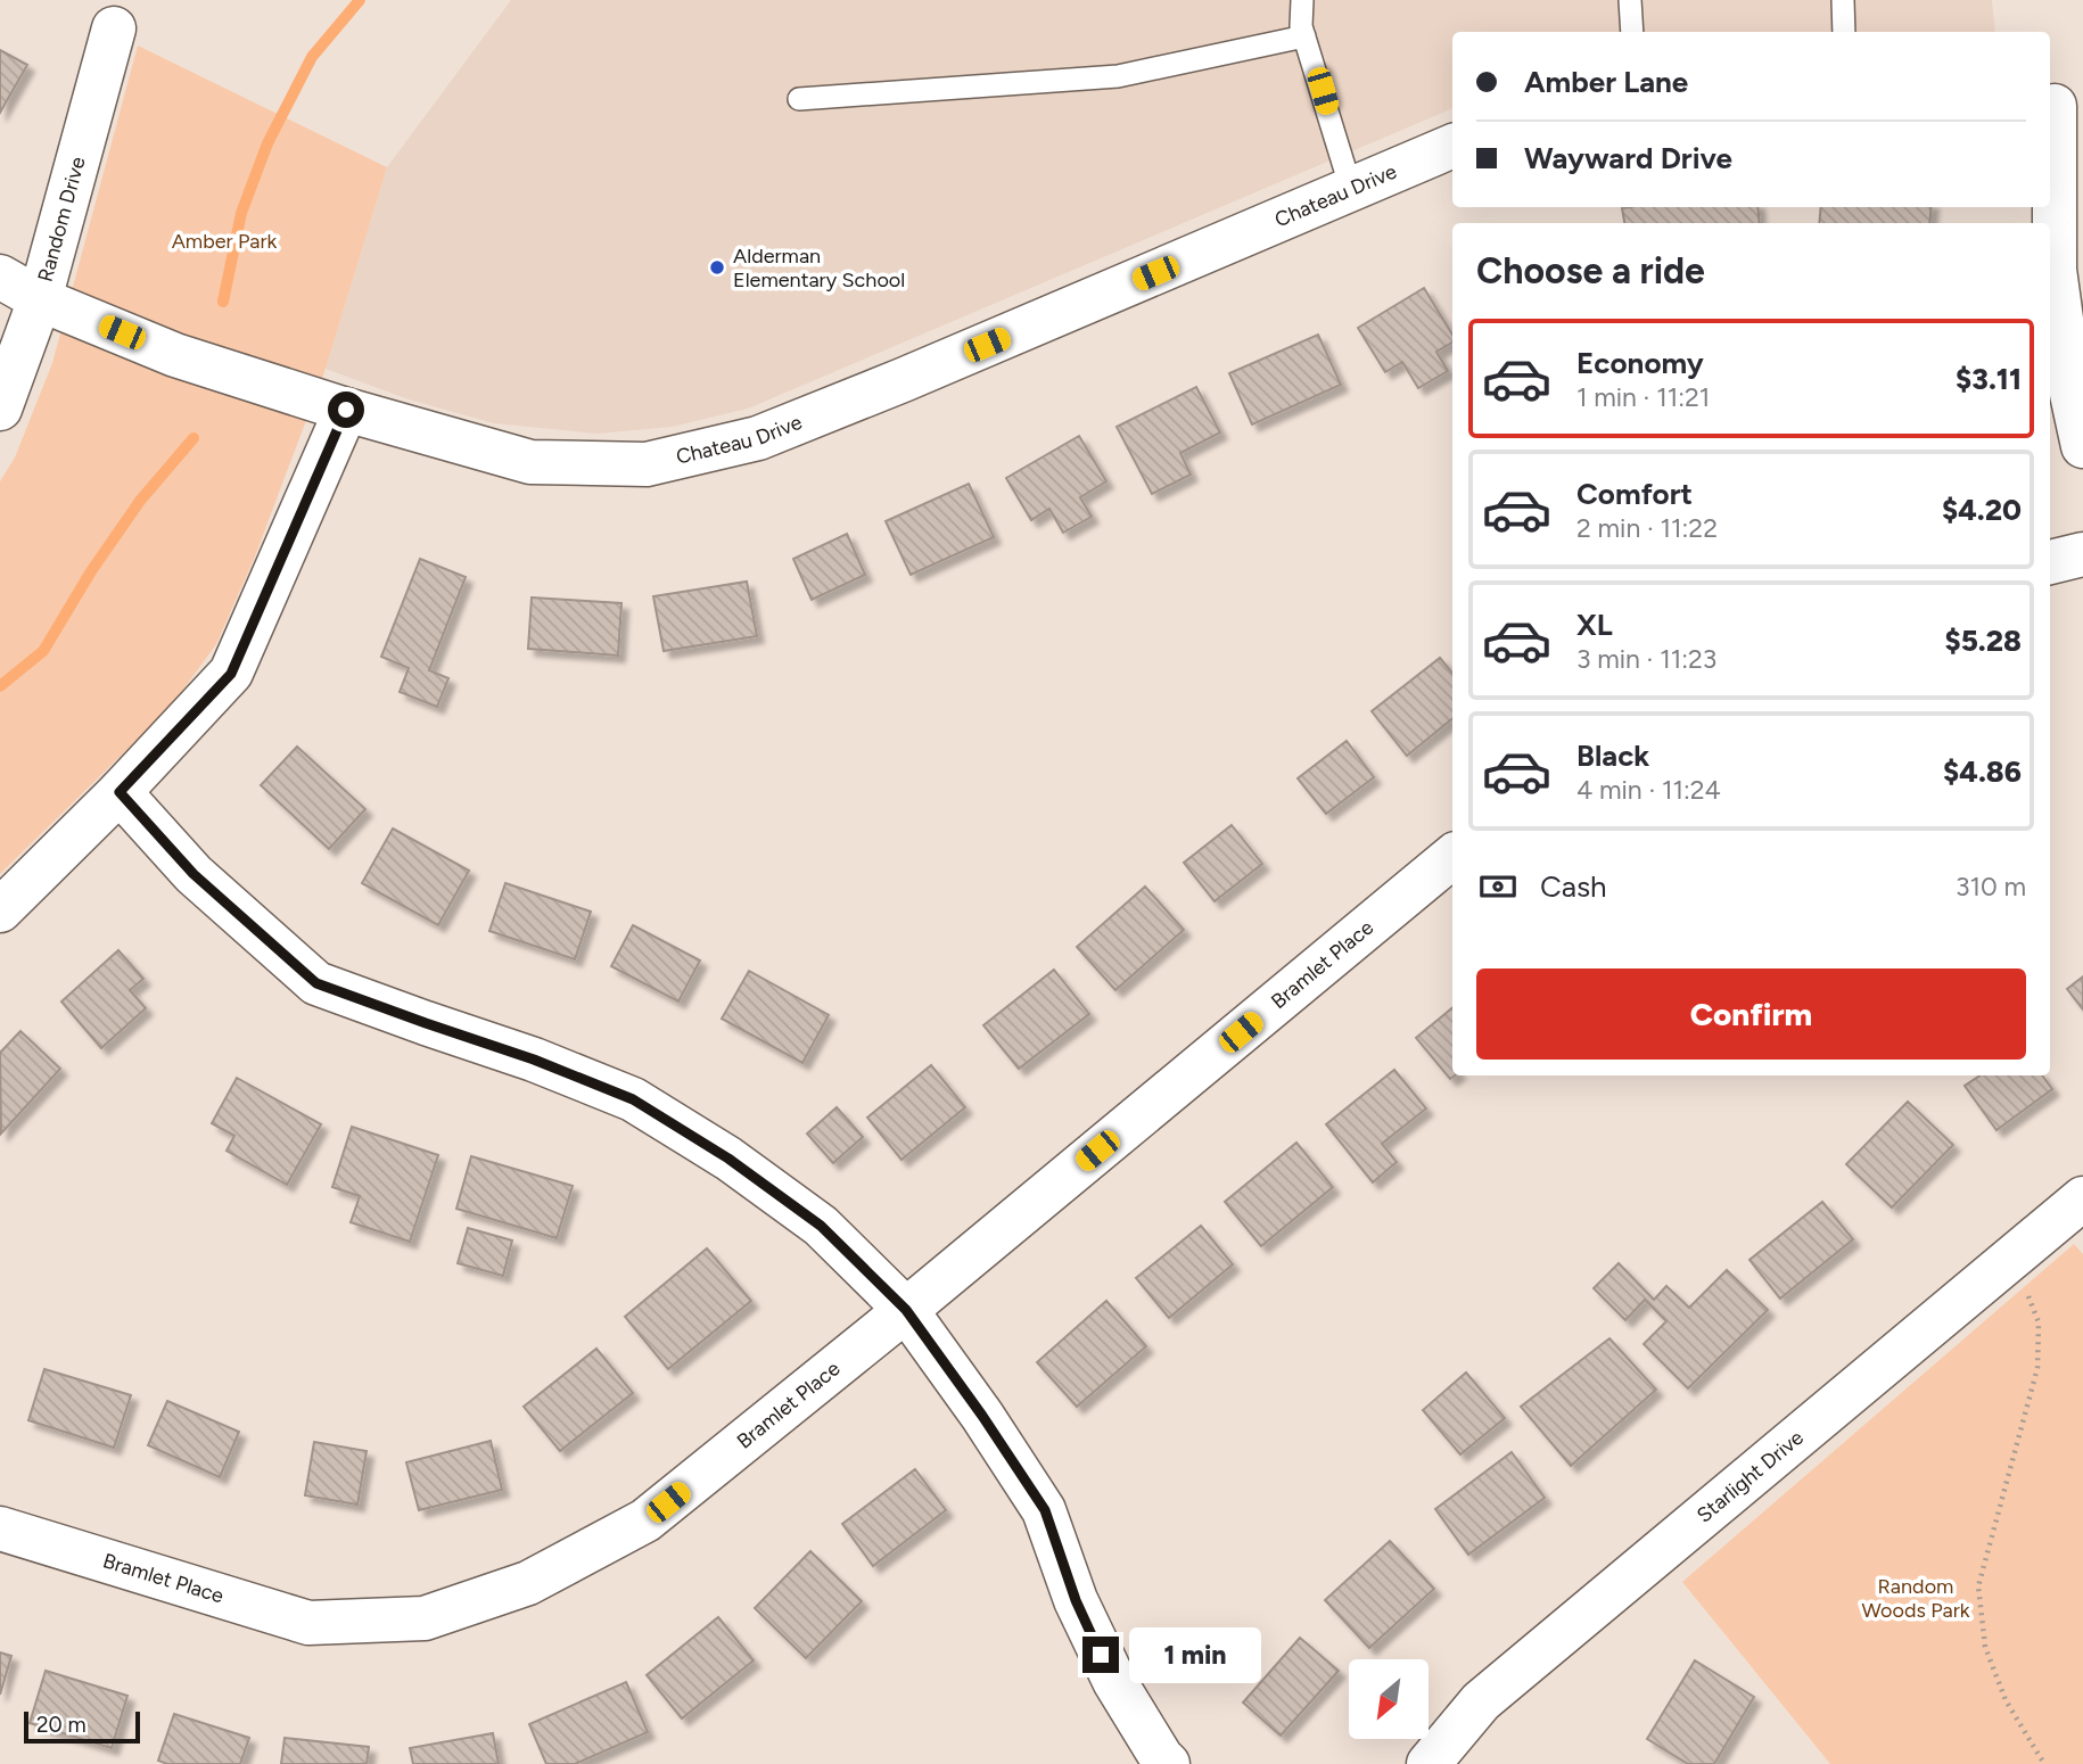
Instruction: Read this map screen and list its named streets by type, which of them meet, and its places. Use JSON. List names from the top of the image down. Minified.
{"streets":{"street":["Chateau Drive","Random Drive","Bramlet Place","Starlight Drive"]},"crossings":[["Chateau Drive","Random Drive"]],"parks":["Amber Park","Random Woods Park"],"places":["Alderman Elementary School"],"scale_bar":"20 m","north":"bottom left","page":{"banner":["Amber Lane","Wayward Drive"],"heading":"Choose a ride","list":[{"name":"Economy","note":"1 min · 11:21","value":"$3.11"},{"name":"Comfort","note":"2 min · 11:22","value":"$4.20"},{"name":"XL","note":"3 min · 11:23","value":"$5.28"},{"name":"Black","note":"4 min · 11:24","value":"$4.86"}],"pay":["Cash","310 m"],"buttons":"Confirm","bubble":"1 min","scale":"20 m"}}
